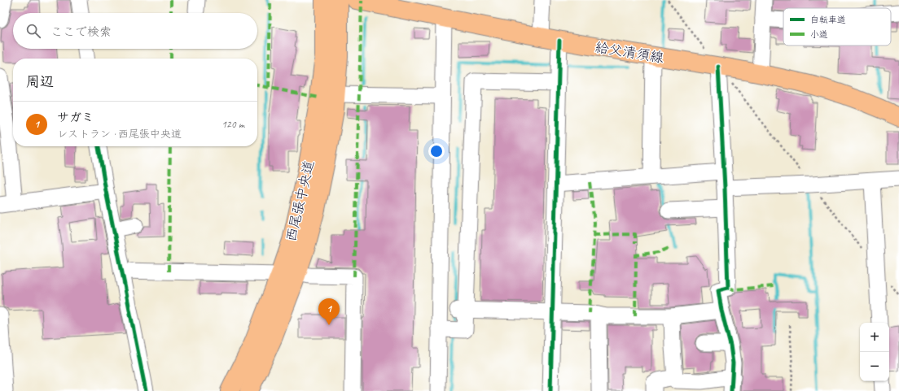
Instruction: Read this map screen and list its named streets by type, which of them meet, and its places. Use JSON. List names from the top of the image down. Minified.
{"streets":{"main road":["給父清須線","西尾張中央道"]},"legend":["自転車道","小道"],"page":{"search":"ここで検索","heading":"周辺","list":[{"mark":"1","name":"サガミ","note":"レストラン · 西尾張中央道","value":"120 m"}],"pins":"1","map_buttons":["+","−"]}}
